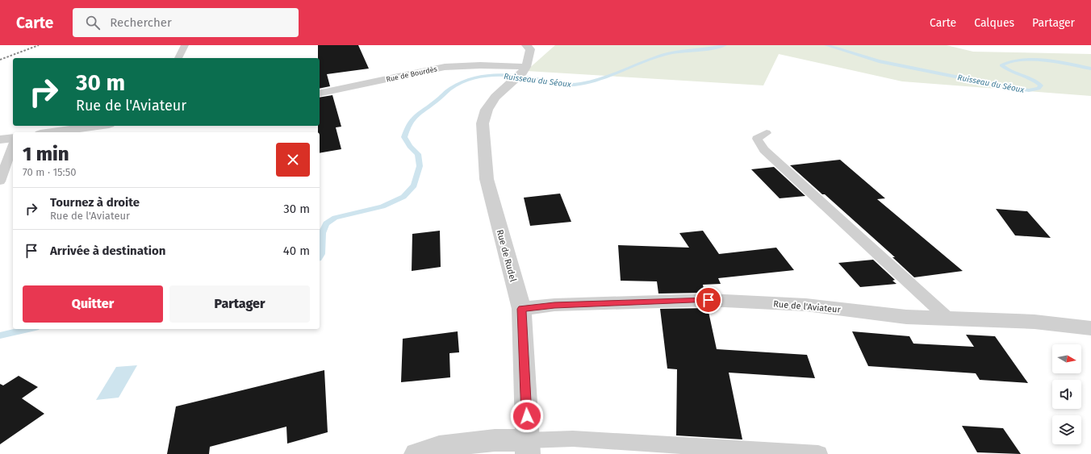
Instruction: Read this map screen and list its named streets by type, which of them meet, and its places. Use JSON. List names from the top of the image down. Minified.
{"streets":{"street":["Rue de Bourdès","Rue de Rudel","Rue de l'Aviateur"]},"crossings":[["Rue de Bourdès","Rue de Rudel"],["Rue de Rudel","Rue de l'Aviateur"]],"water":["Ruisseau du Séoux"],"north":"right","page":{"header":"Carte","search":"Rechercher","nav":["Carte","Calques","Partager"],"turn":["30 m","Rue de l'Aviateur"],"heading":["1 min","70 m · 15:50"],"list":[{"name":"Tournez à droite","note":"Rue de l'Aviateur","value":"30 m"},{"name":"Arrivée à destination","value":"40 m"}],"buttons":["Quitter","Partager"]}}
